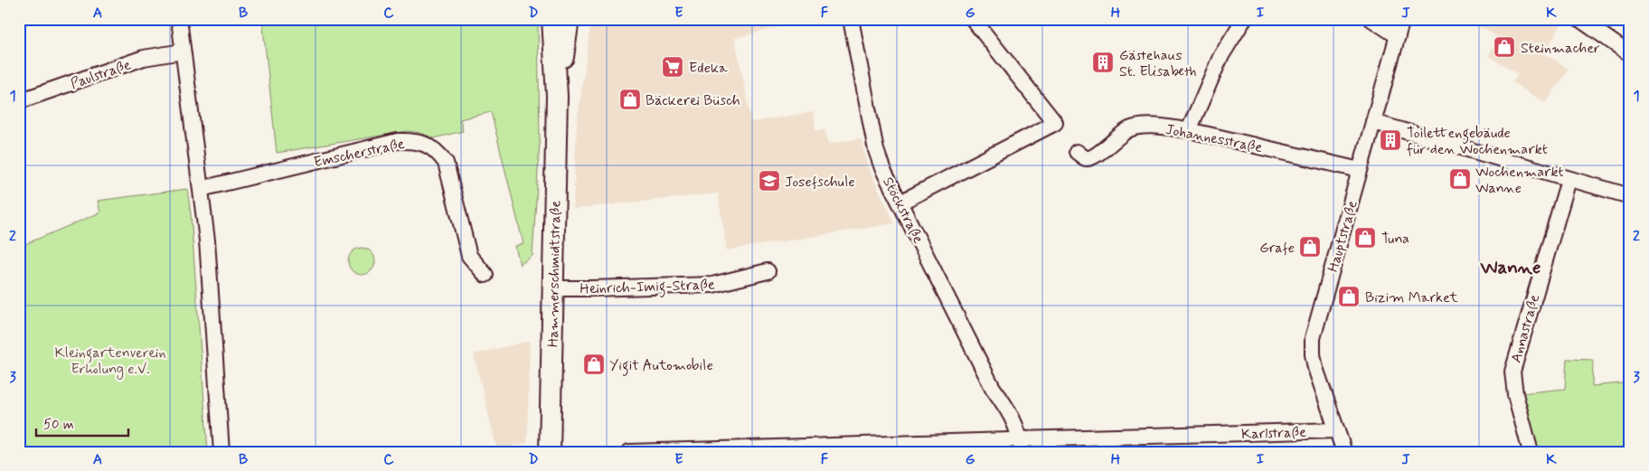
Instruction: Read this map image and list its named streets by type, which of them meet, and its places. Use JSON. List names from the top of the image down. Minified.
{"streets":{"main road":["Hammerschmidtstraße"],"street":["Paulstraße","Johannesstraße","Emscherstraße","Stöckstraße","Hauptstraße","Heinrich-Imig-Straße","Annastraße","Karlstraße"]},"crossings":[["Johannesstraße","Hauptstraße"],["Stöckstraße","Karlstraße"],["Hauptstraße","Karlstraße"],["Hammerschmidtstraße","Heinrich-Imig-Straße"]],"districts":["Wanne"],"parks":["Kleingartenverein Erholung e.V."],"places":{"shop":["Steinmacher","Bäckerei Büsch","Wochenmarkt Wanne","Tuna","Grafe","Bizim Market","Yigit Automobile"],"building":["Gästehaus St. Elisabeth","Toilettengebäude für den Wochenmarkt"],"supermarket":["Edeka"],"school or university":["Josefschule"]},"scale_bar":"50 m","grid":{"columns":["A","B","C","D","E","F","G","H","I","J","K"],"rows":["1","2","3"]}}
